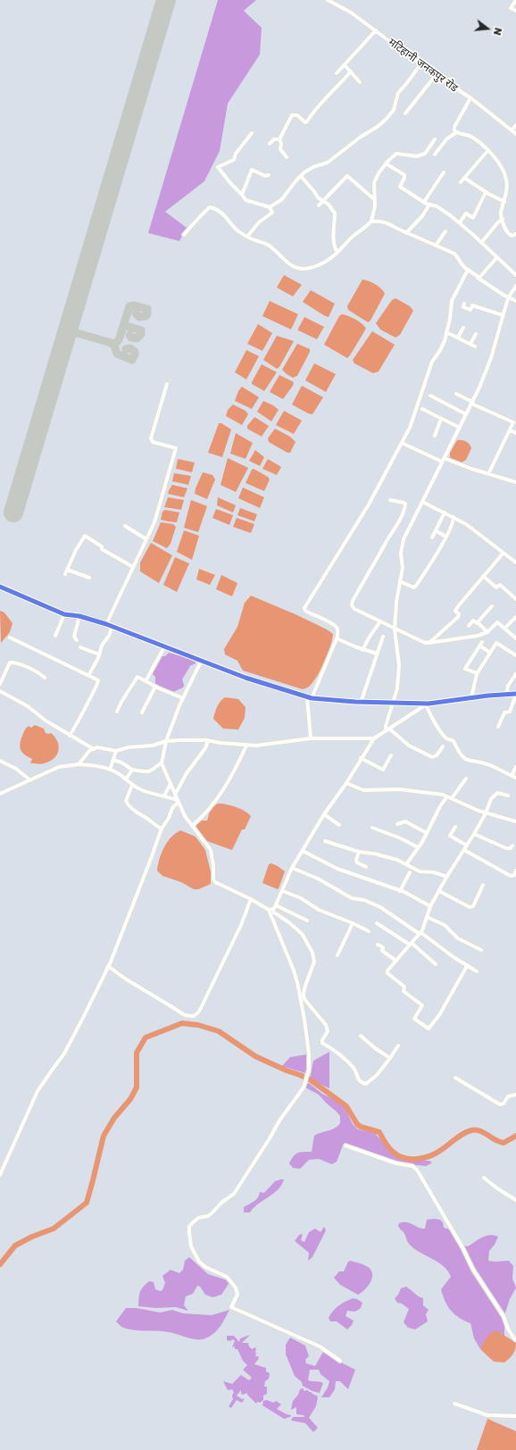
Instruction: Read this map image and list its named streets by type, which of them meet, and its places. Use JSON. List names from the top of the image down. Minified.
{"streets":{"street":["मटिहानी जनकपुर रोड"]},"north":"right"}
